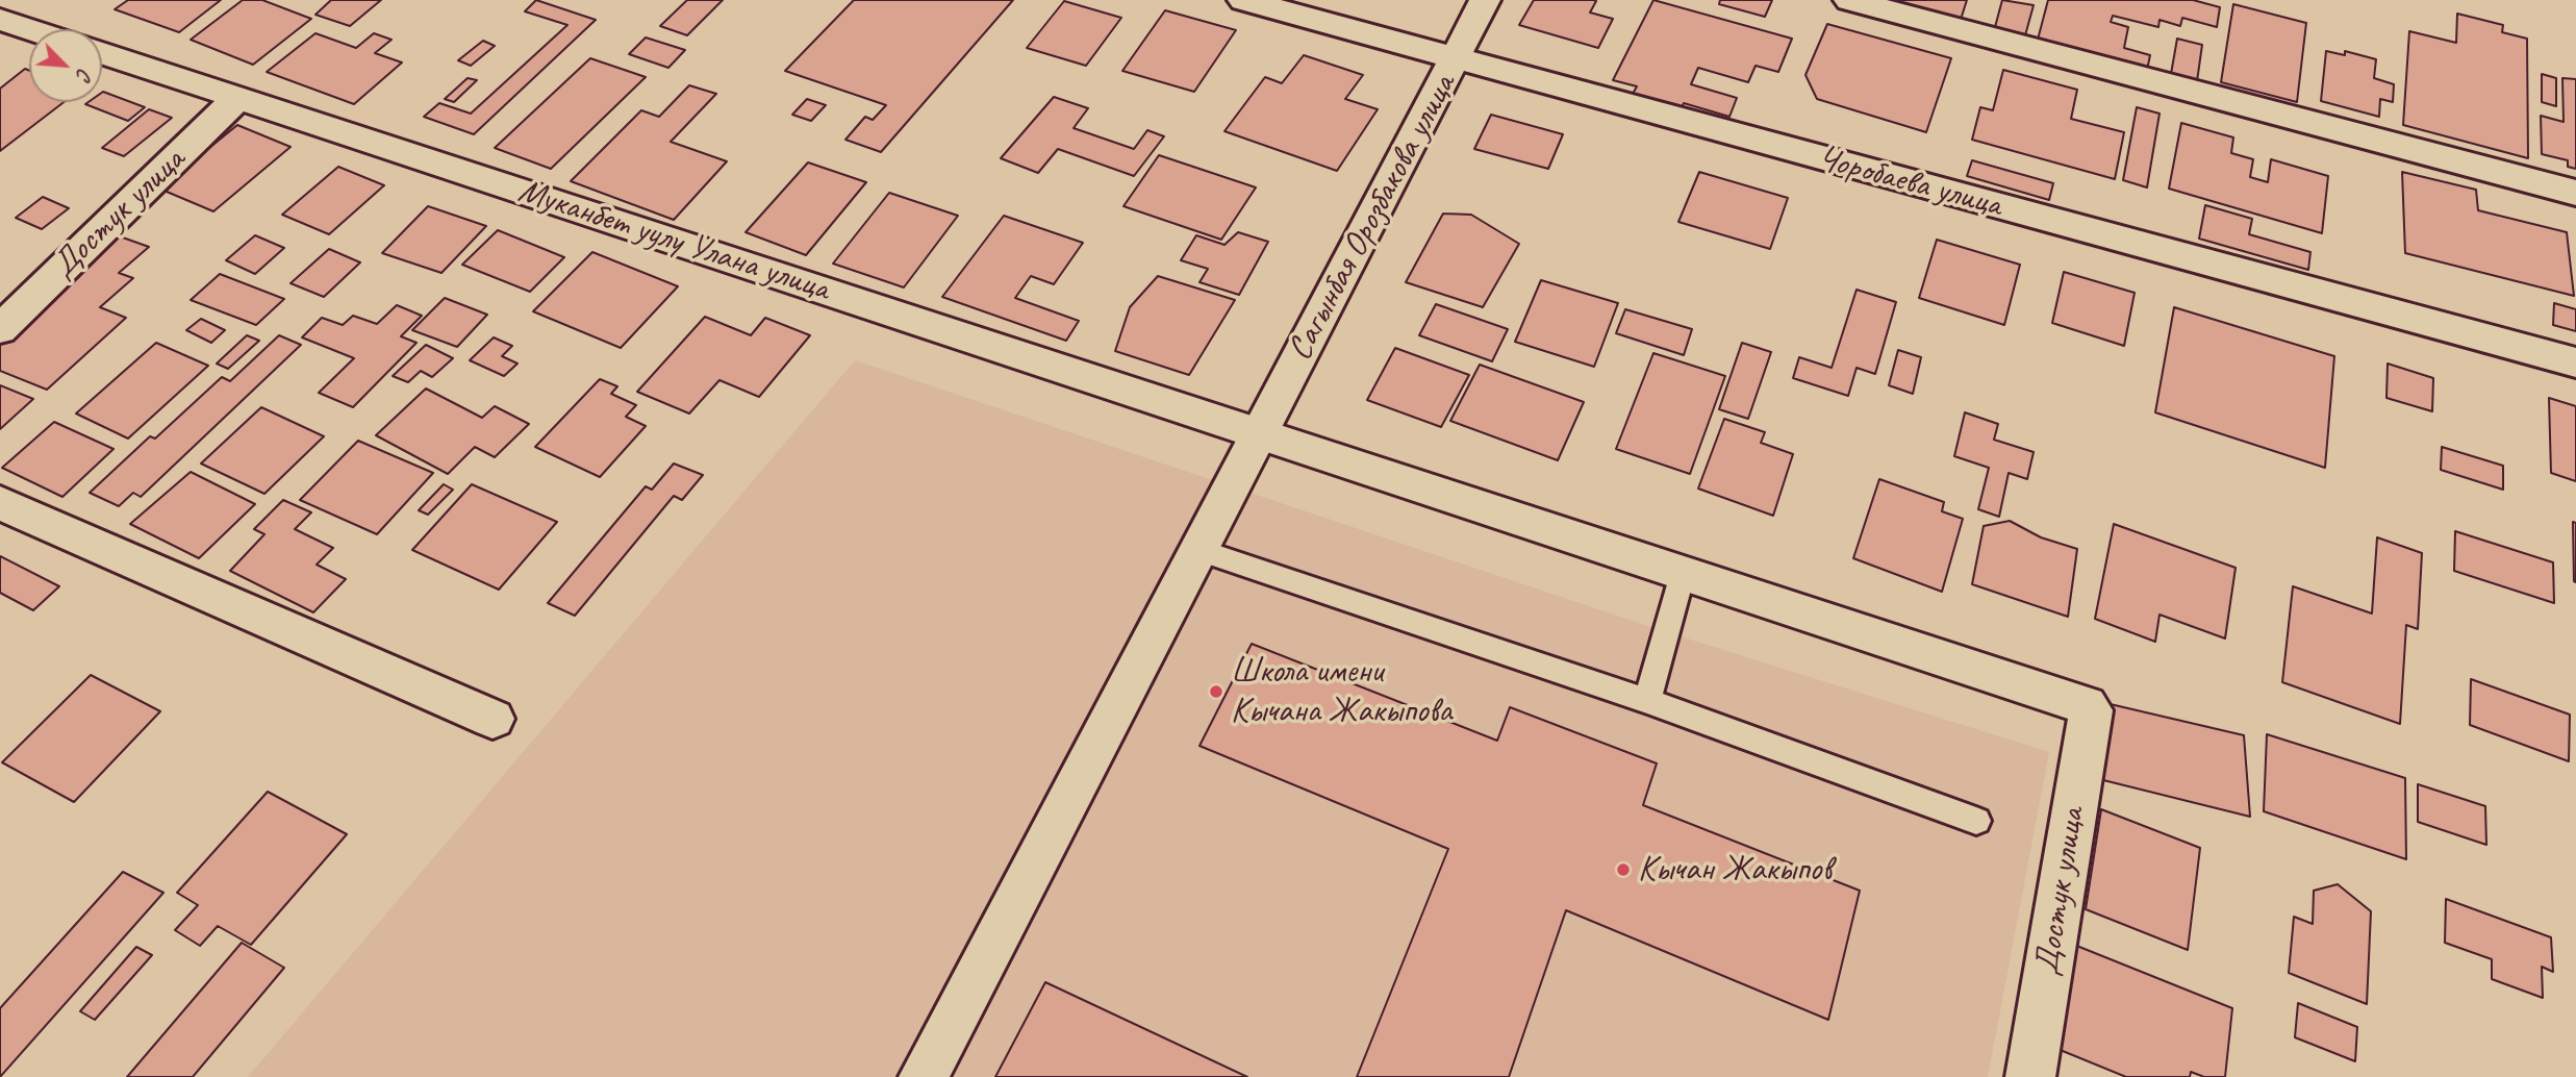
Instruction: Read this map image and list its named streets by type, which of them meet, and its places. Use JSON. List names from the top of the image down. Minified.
{"streets":{"street":["Чоробаева улица","Достук улица","Сагынбая Орозбакова улица","Муканбет уулу Улана улица"]},"crossings":[["Чоробаева улица","Сагынбая Орозбакова улица"],["Достук улица","Муканбет уулу Улана улица"],["Сагынбая Орозбакова улица","Муканбет уулу Улана улица"]],"places":["Школа имени Кычана Жакыпова","Кычан Жакыпов"],"north":"bottom right"}
